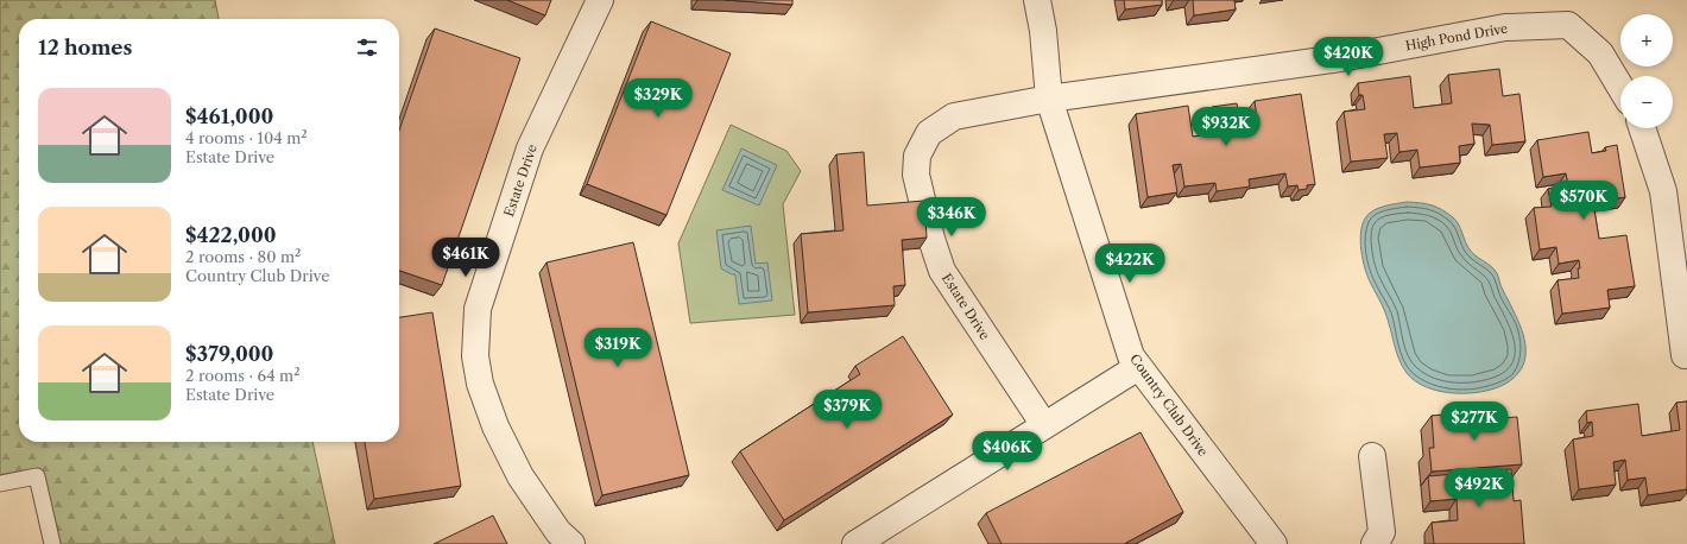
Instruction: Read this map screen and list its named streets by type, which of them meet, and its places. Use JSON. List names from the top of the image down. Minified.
{"streets":{"street":["High Pond Drive","Estate Drive","Country Club Drive"]},"crossings":[["High Pond Drive","Estate Drive"],["High Pond Drive","Country Club Drive"],["Estate Drive","Country Club Drive"]],"page":{"map_buttons":["+","−"],"heading":"12 homes","price":["$420K","$329K","$932K","$570K","$346K","$461K","$422K","$319K","$379K","$277K","$406K","$492K"],"list":[{"name":"$461,000","note":"4 rooms · 104 m² · Estate Drive"},{"name":"$422,000","note":"2 rooms · 80 m² · Country Club Drive"},{"name":"$379,000","note":"2 rooms · 64 m² · Estate Drive"}]}}
